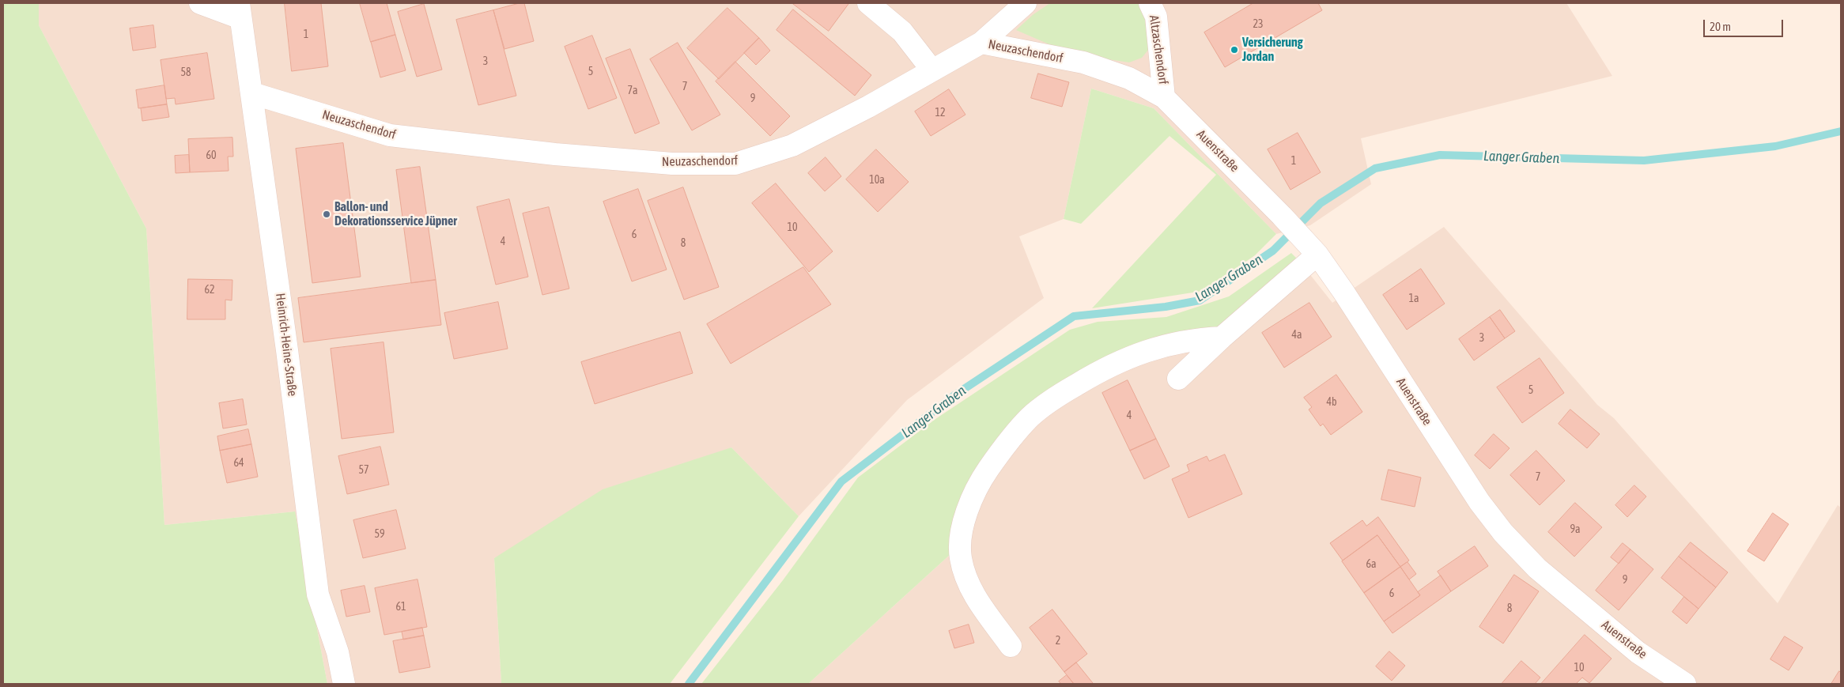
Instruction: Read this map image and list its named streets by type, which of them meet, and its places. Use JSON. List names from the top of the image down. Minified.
{"streets":{"street":["Altzaschendorf","Neuzaschendorf","Auenstraße","Heinrich-Heine-Straße"]},"crossings":[["Altzaschendorf","Neuzaschendorf"],["Altzaschendorf","Auenstraße"],["Neuzaschendorf","Auenstraße"],["Neuzaschendorf","Heinrich-Heine-Straße"]],"water":["Langer Graben"],"places":["Versicherung Jordan","Ballon- und Dekorationsservice Jüpner"],"house_numbers":["23","1","3","5","58","7","7a","9","12","60","1","10a","10","6","4","8","62","1a","4a","3","5","4b","4","64","57","7","9a","59","6a","9","6","61","8","2","10"],"scale_bar":"20 m"}
